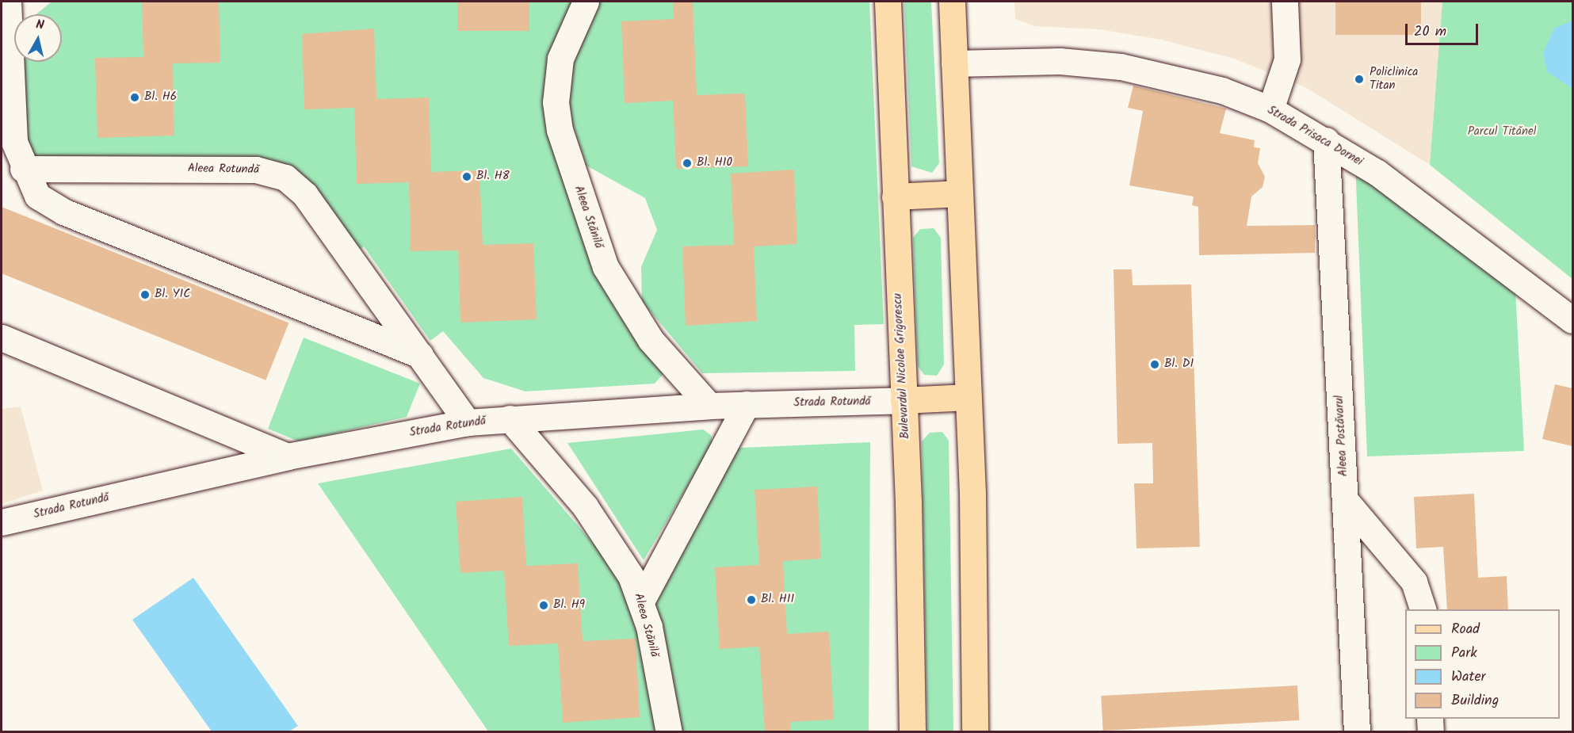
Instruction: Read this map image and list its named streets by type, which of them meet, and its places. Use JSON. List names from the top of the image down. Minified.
{"streets":{"main road":["Bulevardul Nicolae Grigorescu"],"street":["Strada Prisaca Dornei","Aleea Rotundă","Aleea Stănilă","Strada Rotundă","Aleea Postăvarul"]},"crossings":[["Strada Prisaca Dornei","Aleea Postăvarul"],["Aleea Rotundă","Strada Rotundă"],["Aleea Stănilă","Strada Rotundă"],["Bulevardul Nicolae Grigorescu","Strada Rotundă"]],"parks":["Parcul Titănel"],"places":["Policlinica Titan","Bl. H6","Bl. H10","Bl. H8","Bl. Y1C","Bl. D1","Bl. H11","Bl. H9"],"legend":["Road","Park","Water","Building"],"scale_bar":"20 m","north":"top"}
